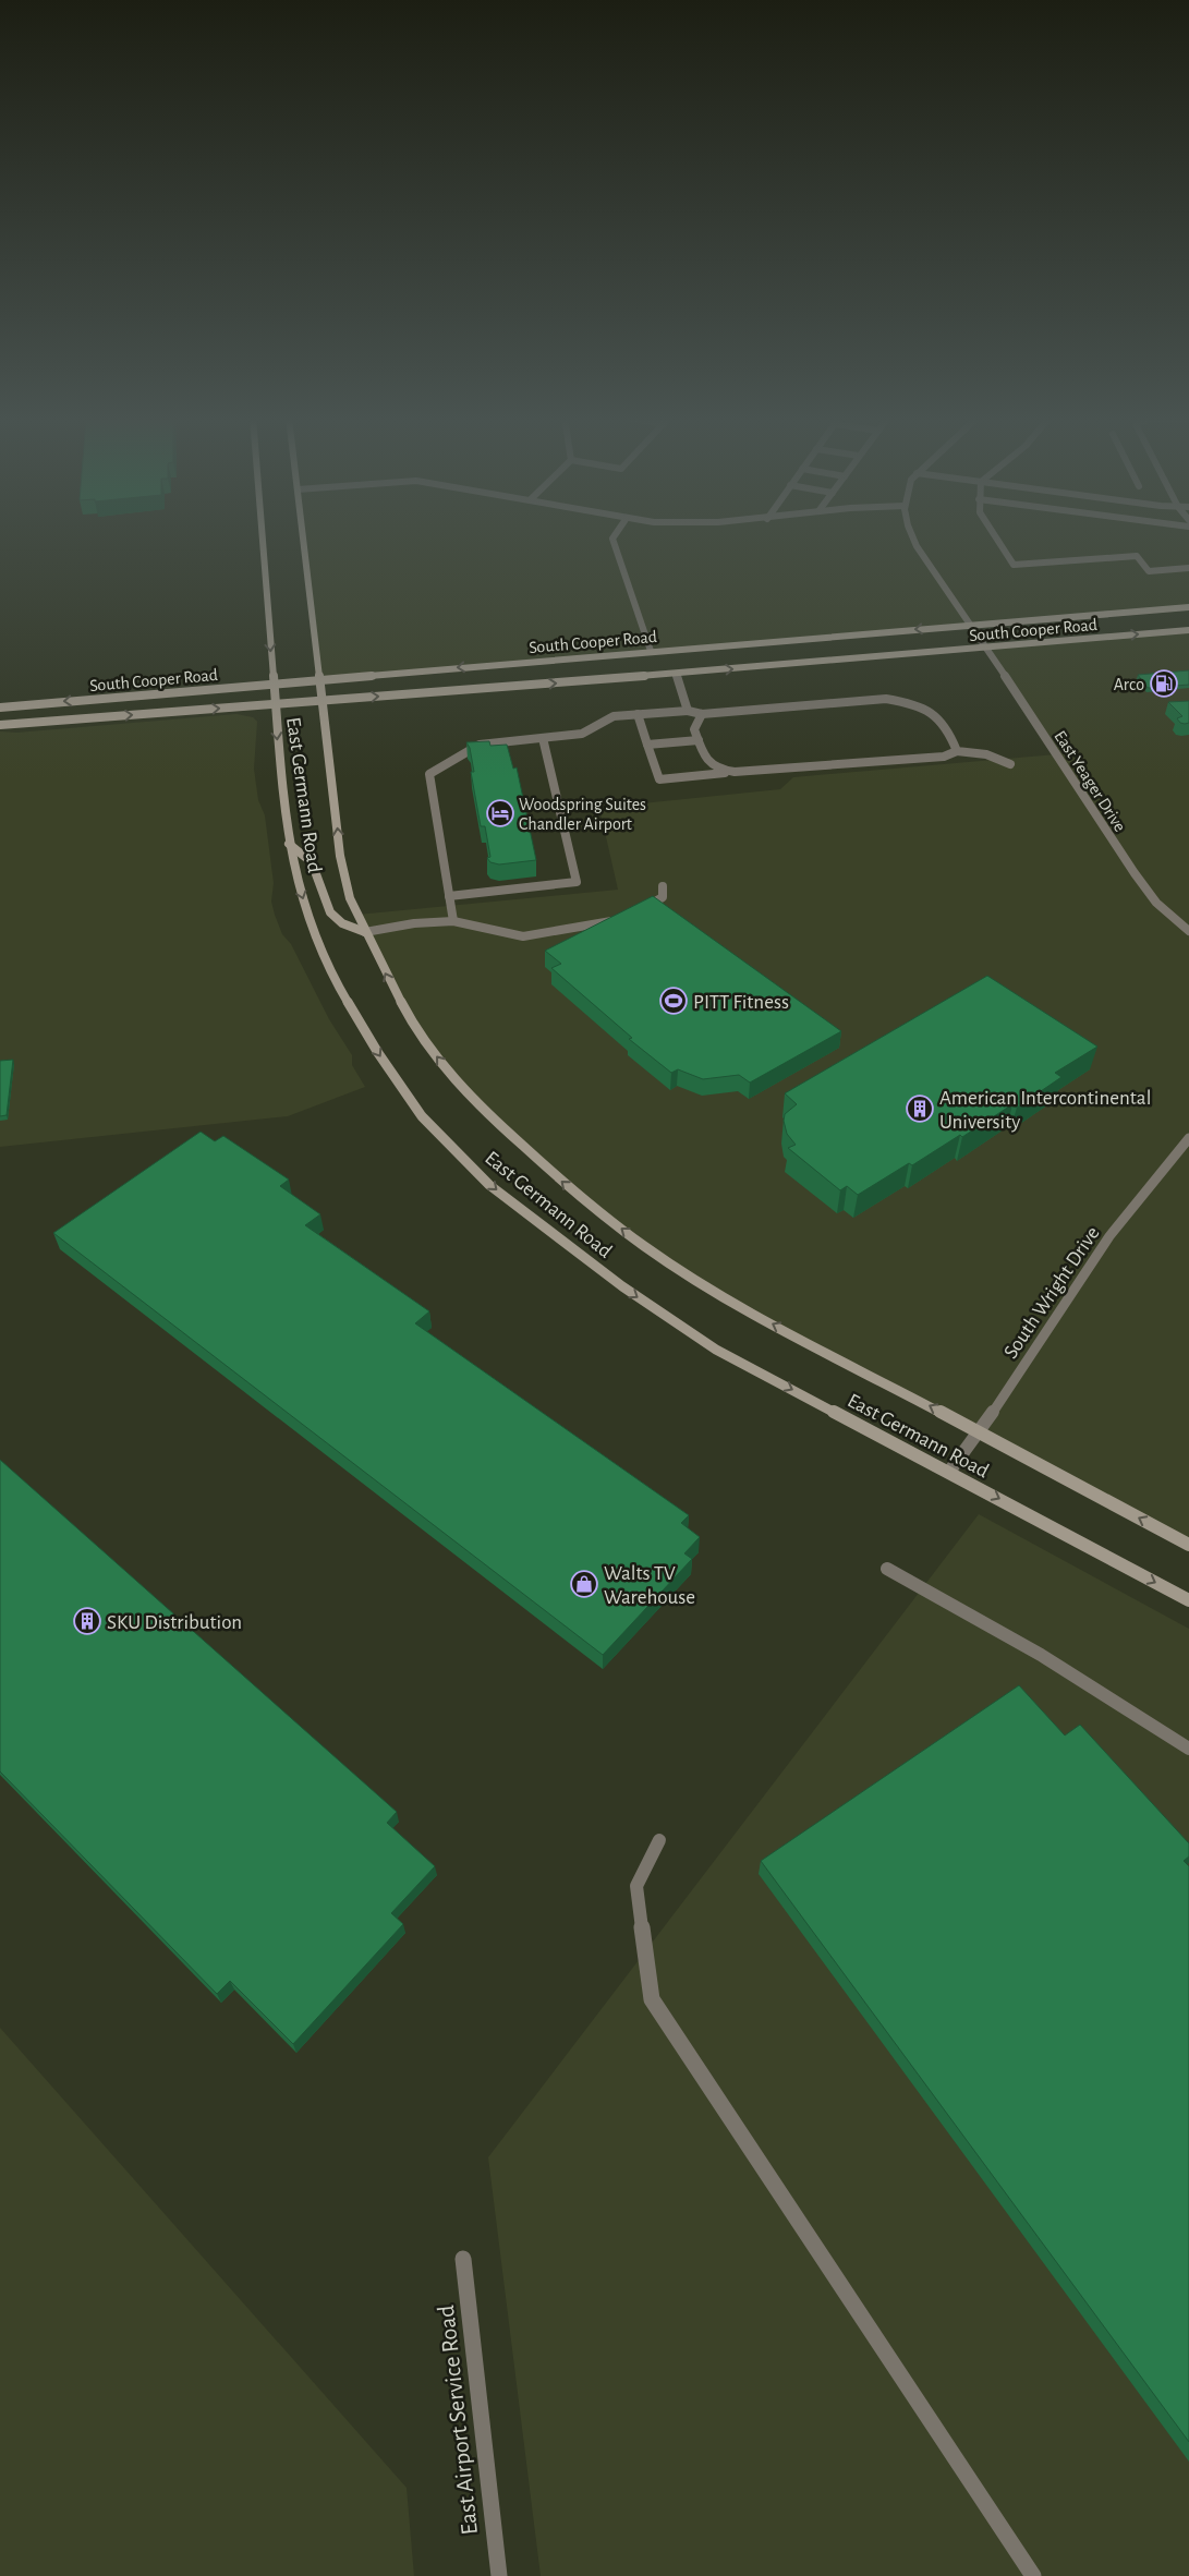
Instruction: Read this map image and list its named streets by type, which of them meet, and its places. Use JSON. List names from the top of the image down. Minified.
{"streets":{"main road":["South Cooper Road","East Germann Road"],"street":["East Yeager Drive","South Wright Drive","East Airport Service Road"]},"crossings":[["South Cooper Road","East Yeager Drive"],["South Cooper Road","East Germann Road"],["East Germann Road","South Wright Drive"]],"places":{"fuel station":["Arco"],"hotel":["Woodspring Suites Chandler Airport"],"sports":["PITT Fitness"],"building":["American Intercontinental University","SKU Distribution"],"shop":["Walts TV Warehouse"]}}
